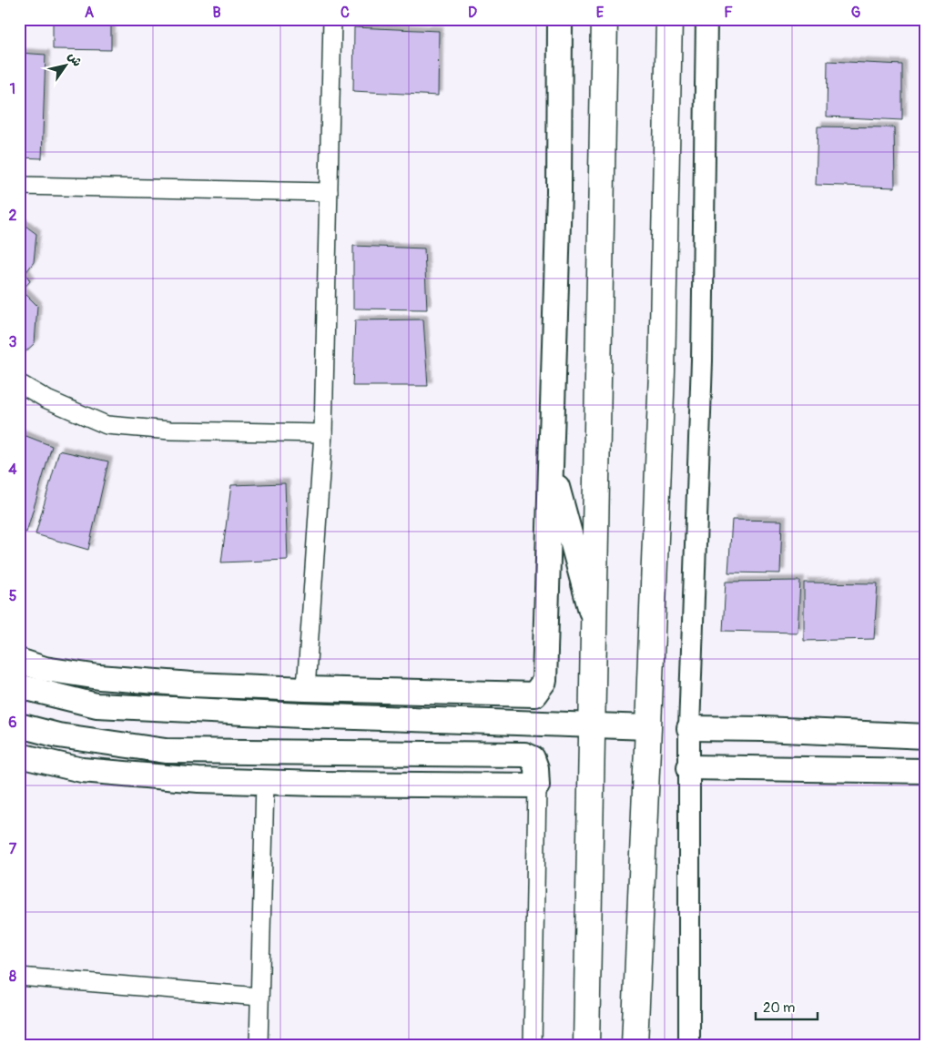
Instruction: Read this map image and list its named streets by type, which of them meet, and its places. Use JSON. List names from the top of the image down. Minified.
{"scale_bar":"20 m","north":"top right","grid":{"columns":["A","B","C","D","E","F","G"],"rows":["1","2","3","4","5","6","7","8"]}}
